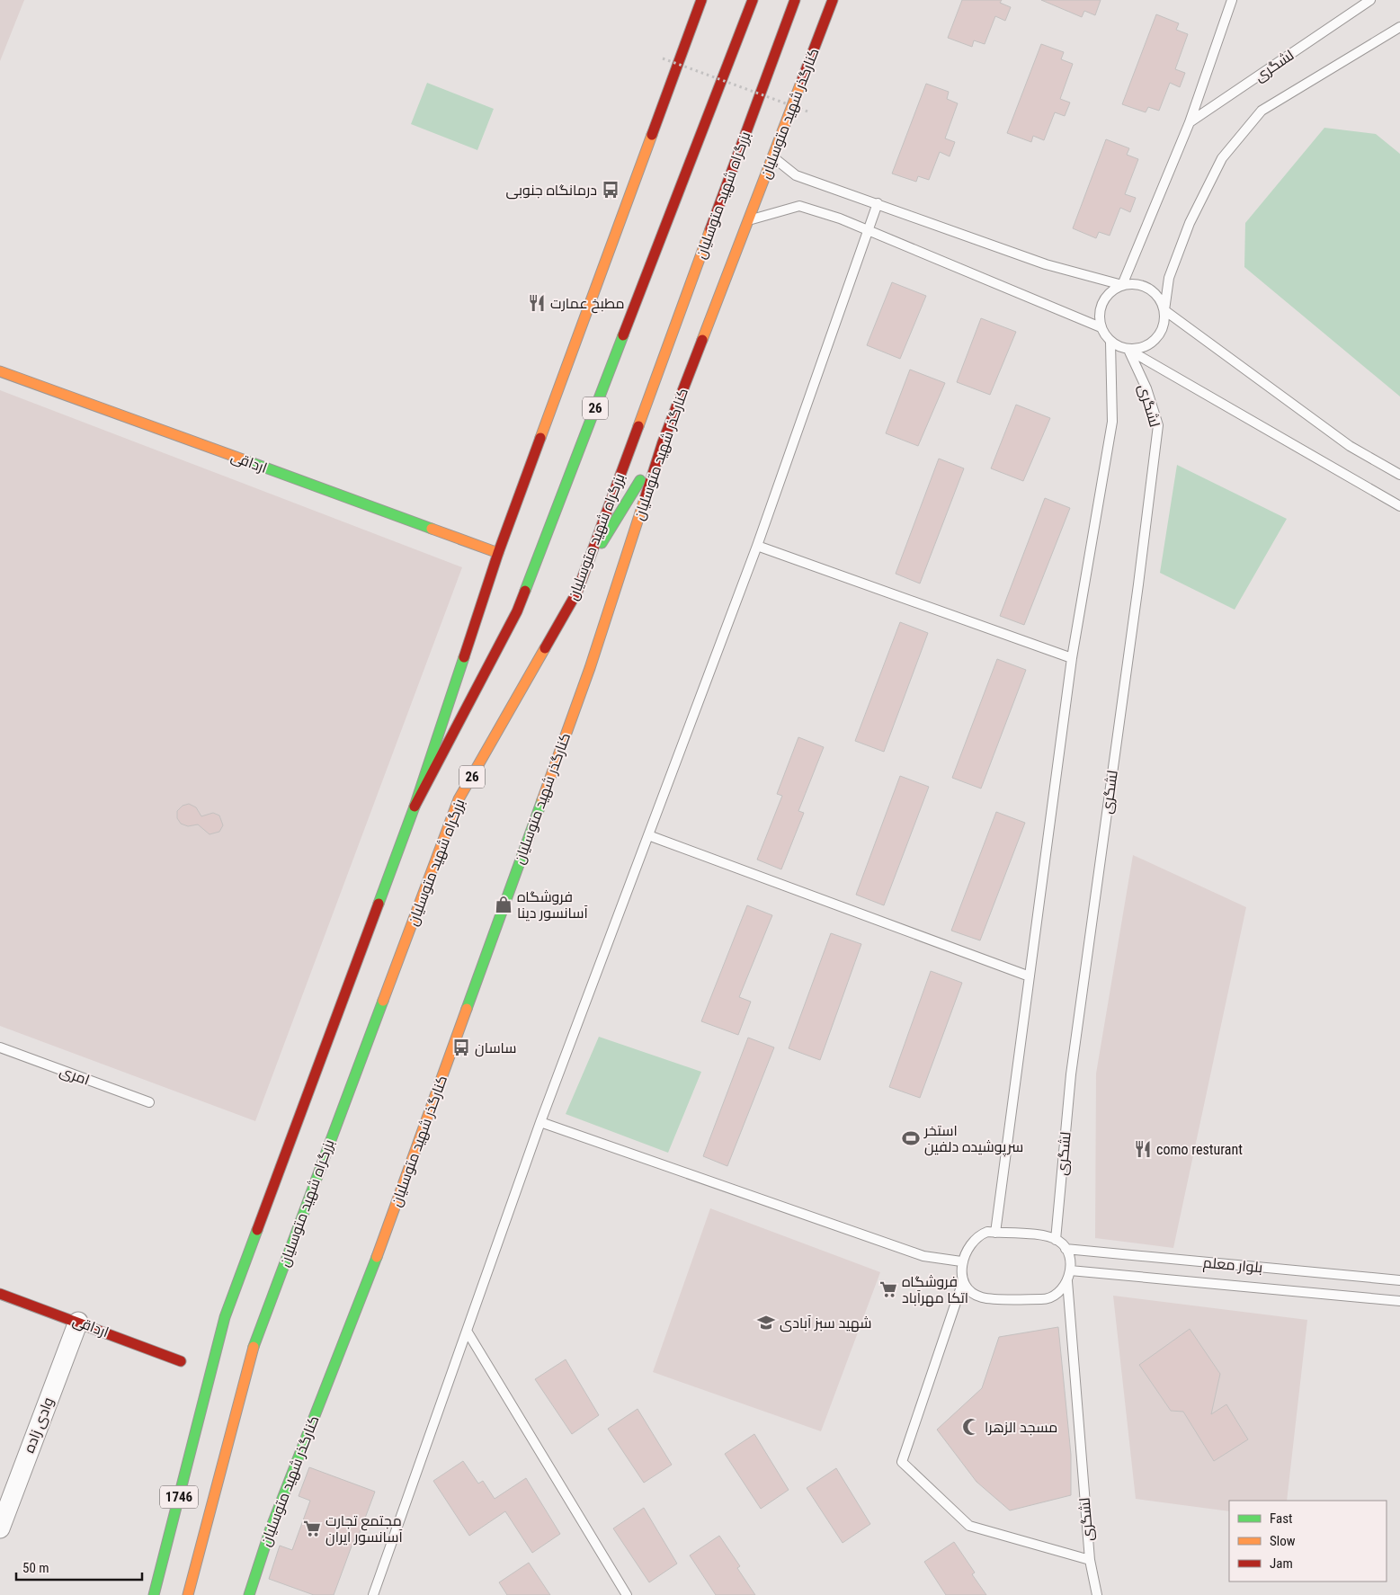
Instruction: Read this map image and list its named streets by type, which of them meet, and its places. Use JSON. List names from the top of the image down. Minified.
{"streets":{"main road":["کنارگذر شهید متوسلیان","بزرگراه شهید متوسلیان","26","ارداقی","1746"],"street":["وادی زاده"],"lane":["لشگری","امری","بلوار معلم"]},"crossings":[["لشگری","بلوار معلم"],["26","1746"],["ارداقی","وادی زاده"]],"places":{"bus stop":["درمانگاه جنوبی","ساسان"],"restaurant":["مطبخ عمارت","como resturant"],"shop":["فروشگاه آسانسور دینا"],"sports":["استخر سرپوشیده دلفین"],"supermarket":["فروشگاه اتکا مهرآباد","مجتمع تجارت آسانسور ایران"],"school or university":["شهید سبز آبادی"],"mosque":["مسجد الزهرا"]},"legend":["Fast","Slow","Jam"],"scale_bar":"50 m"}
